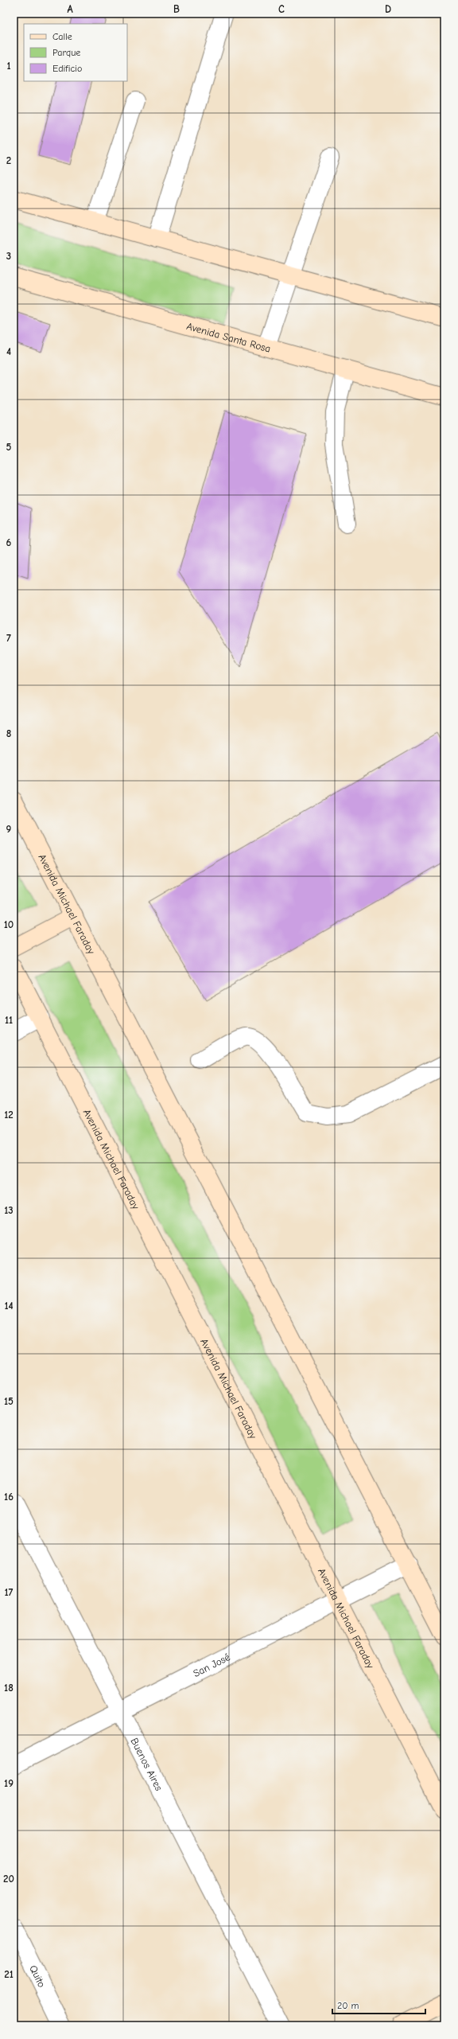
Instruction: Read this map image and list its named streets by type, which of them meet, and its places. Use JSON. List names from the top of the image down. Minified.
{"streets":{"street":["Avenida Santa Rosa","Avenida Michael Faraday","San José","Buenos Aires","Quito"]},"crossings":[["Avenida Michael Faraday","San José"],["San José","Buenos Aires"]],"legend":["Calle","Parque","Edificio"],"scale_bar":"20 m","grid":{"columns":["A","B","C","D"],"rows":["1","2","3","4","5","6","7","8","9","10","11","12","13","14","15","16","17","18","19","20","21"]}}
